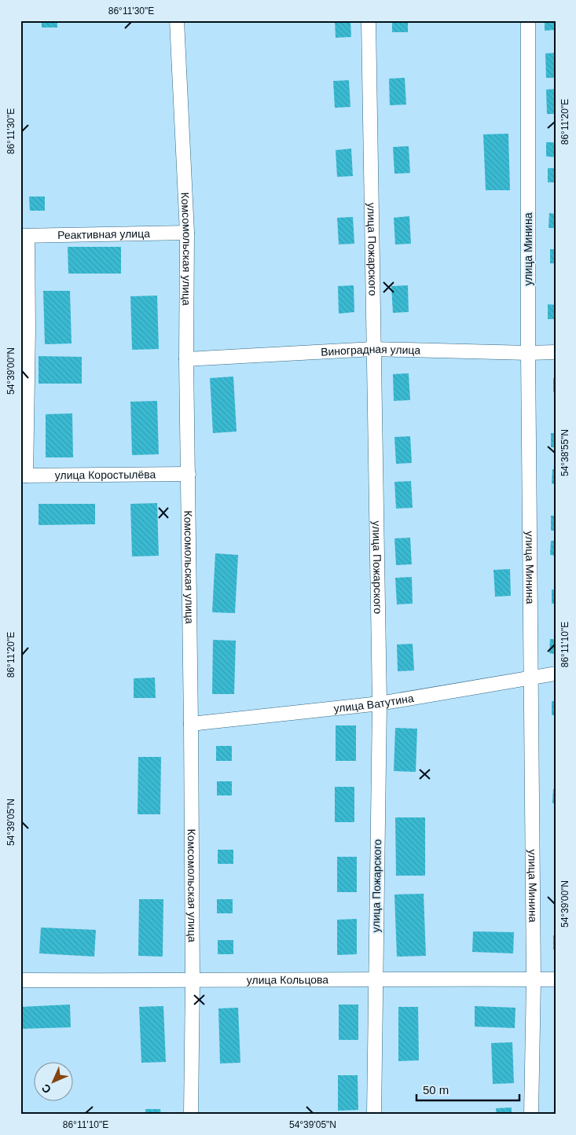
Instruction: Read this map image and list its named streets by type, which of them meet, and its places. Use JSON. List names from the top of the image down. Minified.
{"streets":{"street":["Реактивная улица","Комсомольская улица","улица Пожарского","улица Минина","Виноградная улица","улица Коростылёва","улица Ватутина","улица Кольцова"]},"crossings":[["Реактивная улица","Комсомольская улица"],["Комсомольская улица","Виноградная улица"],["Комсомольская улица","улица Коростылёва"],["Комсомольская улица","улица Ватутина"],["Комсомольская улица","улица Кольцова"],["улица Пожарского","Виноградная улица"],["улица Пожарского","улица Ватутина"],["улица Пожарского","улица Кольцова"],["улица Минина","Виноградная улица"],["улица Минина","улица Ватутина"],["улица Минина","улица Кольцова"]],"scale_bar":"50 m","north":"bottom left","coordinates":["86°11'30\"E","86°11'20\"E","54°39'00\"N","54°38'55\"N","86°11'10\"E","54°39'05\"N"]}
